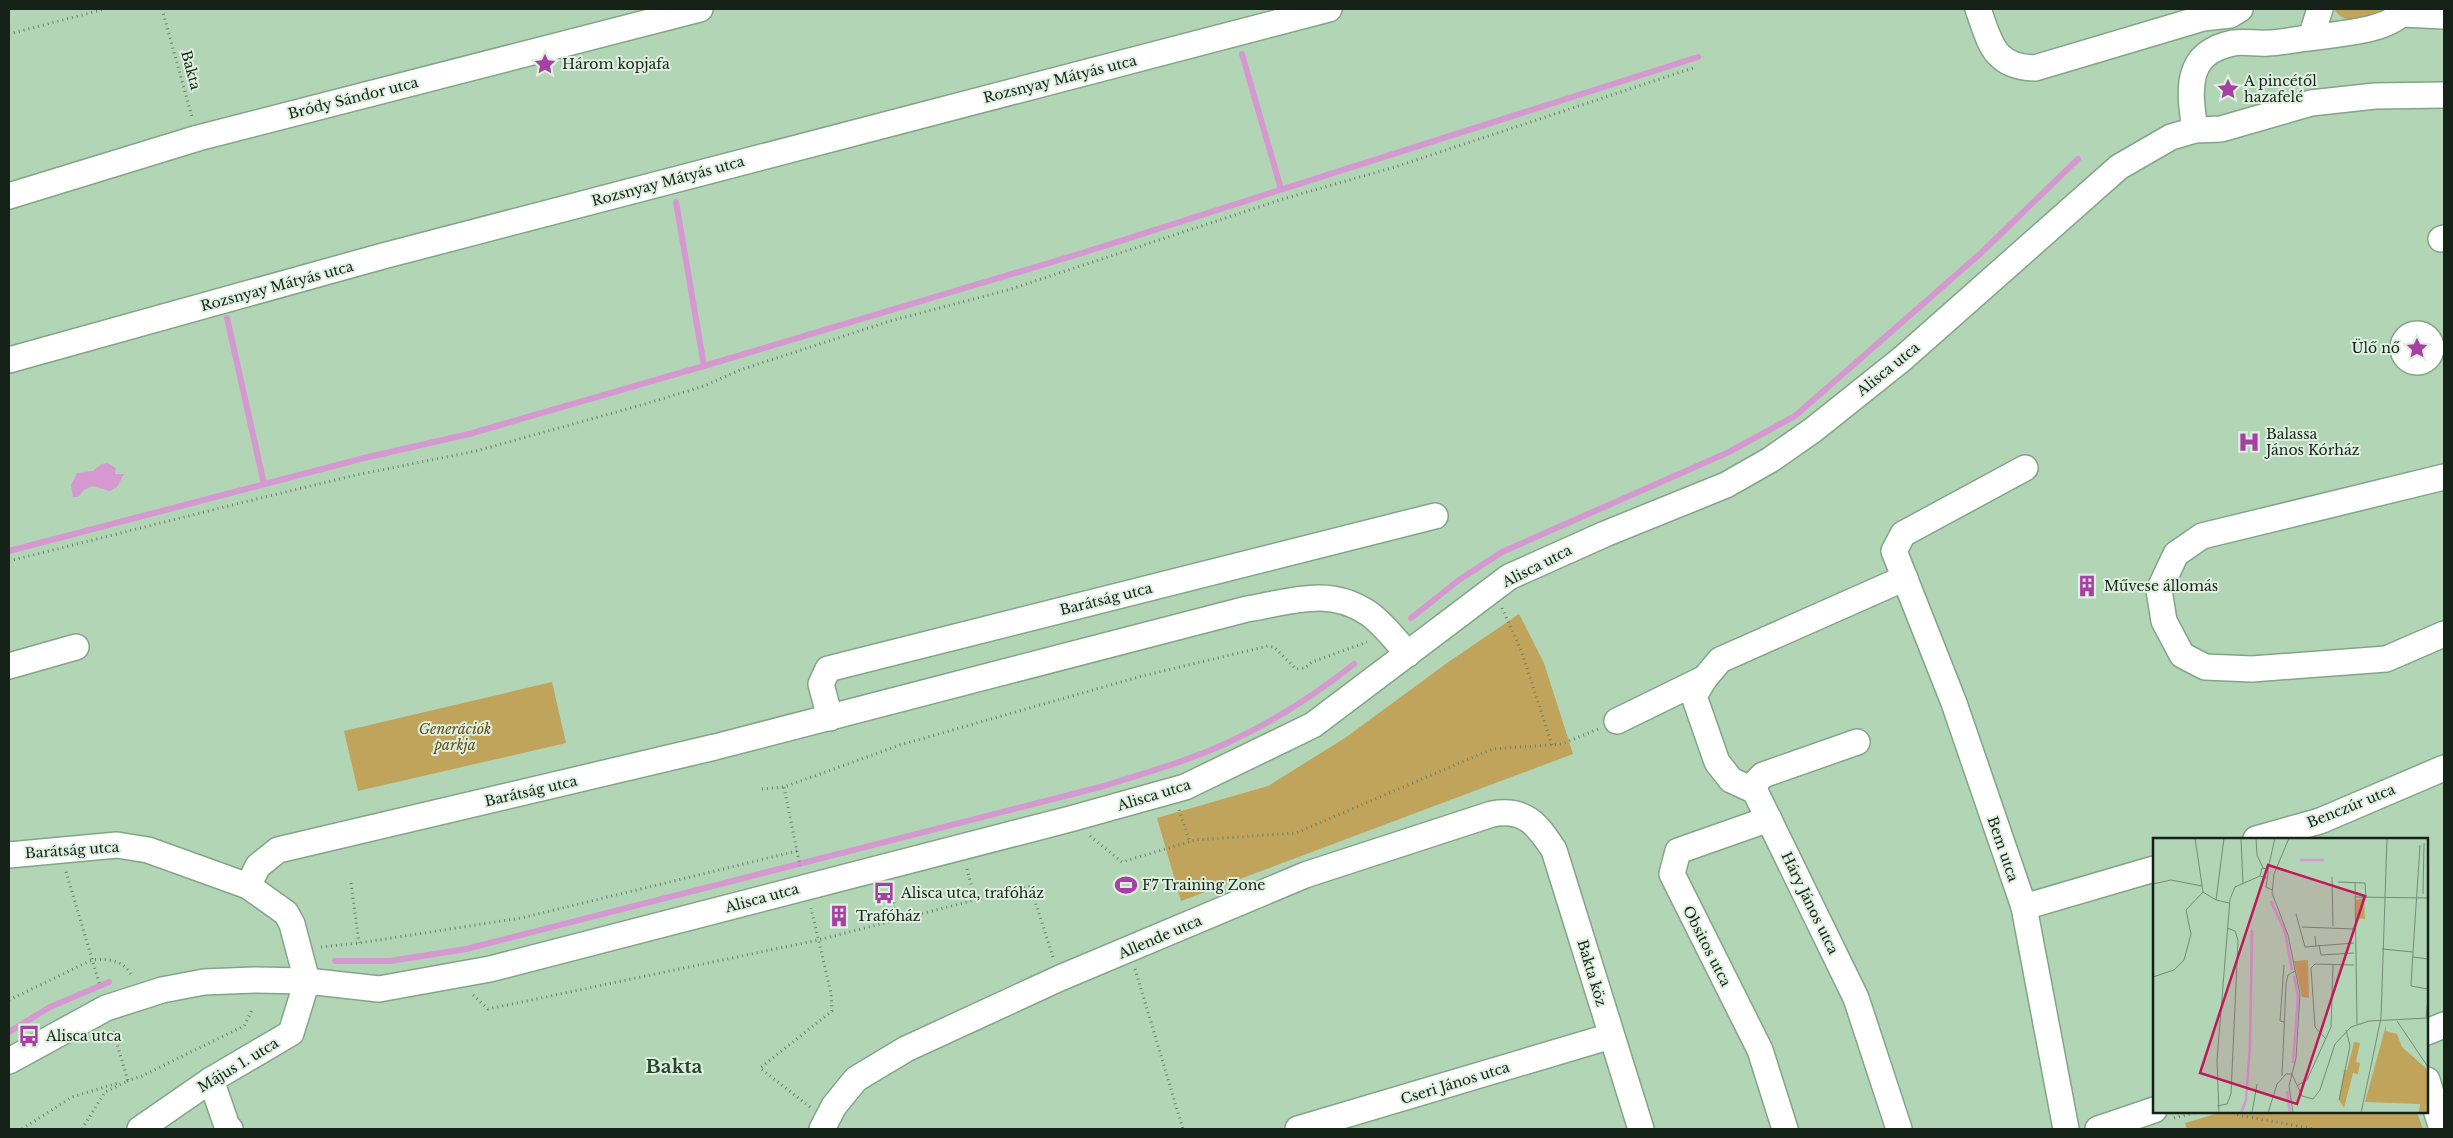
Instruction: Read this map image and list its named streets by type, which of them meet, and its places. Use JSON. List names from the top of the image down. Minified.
{"streets":{"street":["Rozsnyay Mátyás utca","Bródy Sándor utca","Alisca utca","Barátság utca","Benczúr utca","Bem utca","Háry János utca","Allende utca","Obsitos utca","Bakta köz","Május 1. utca","Cseri János utca"],"path":["Bakta"]},"crossings":[["Bakta","Bródy Sándor utca"],["Alisca utca","Barátság utca"],["Alisca utca","Május 1. utca"],["Barátság utca","Május 1. utca"],["Háry János utca","Obsitos utca"],["Allende utca","Bakta köz"],["Bakta köz","Cseri János utca"]],"districts":["Bakta"],"parks":["Generációk parkja"],"places":{"place":["Három kopjafa","A pincétől hazafelé","Ülő nő"],"hospital":["Balassa János Kórház"],"building":["Művese állomás","Trafóház"],"sports":["F7 Training Zone"],"bus stop":["Alisca utca, trafóház","Alisca utca"]}}
